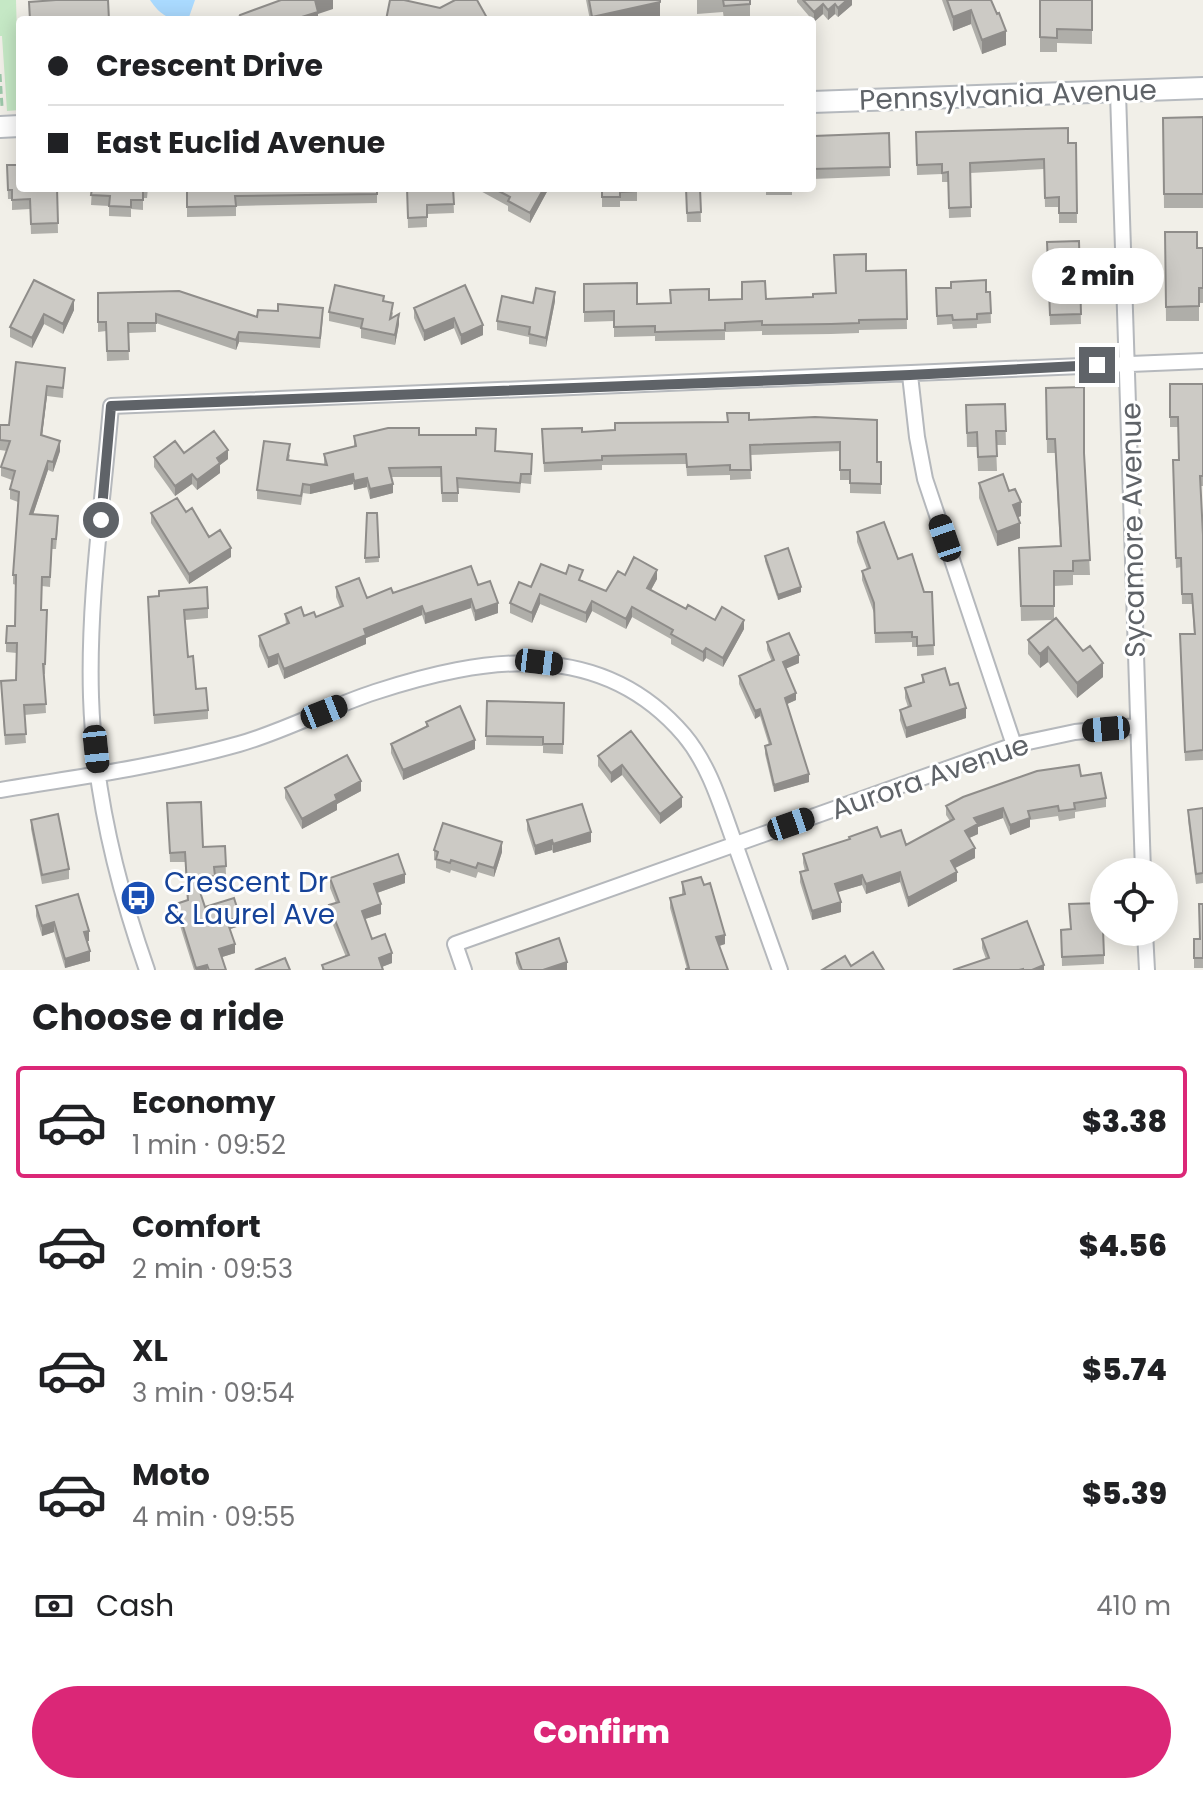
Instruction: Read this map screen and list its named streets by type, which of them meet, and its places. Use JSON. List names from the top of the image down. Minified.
{"streets":{"street":["Pennsylvania Avenue","Sycamore Avenue","Aurora Avenue"]},"crossings":[["Pennsylvania Avenue","Sycamore Avenue"],["Sycamore Avenue","Aurora Avenue"]],"places":{"bus stop":["Crescent Dr & Laurel Ave"]},"page":{"banner":["Crescent Drive","East Euclid Avenue"],"bubble":"2 min","heading":"Choose a ride","list":[{"name":"Economy","note":"1 min · 09:52","value":"$3.38"},{"name":"Comfort","note":"2 min · 09:53","value":"$4.56"},{"name":"XL","note":"3 min · 09:54","value":"$5.74"},{"name":"Moto","note":"4 min · 09:55","value":"$5.39"}],"pay":["Cash","410 m"],"buttons":"Confirm"}}
